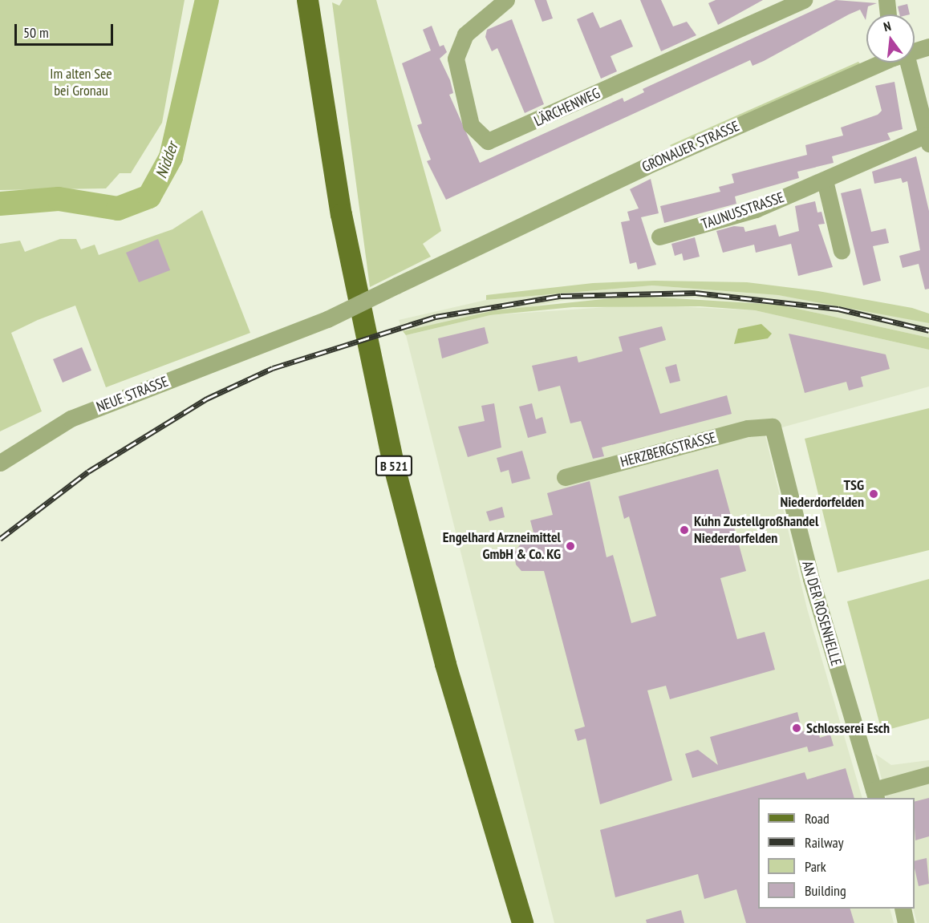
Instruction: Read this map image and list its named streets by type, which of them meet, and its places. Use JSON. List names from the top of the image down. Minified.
{"streets":{"main road":["B 521"],"street":["LÄRCHENWEG","GRONAUER STRASSE","TAUNUSSTRASSE","NEUE STRASSE","HERZBERGSTRASSE","AN DER ROSENHELLE"]},"crossings":[["GRONAUER STRASSE","NEUE STRASSE"],["HERZBERGSTRASSE","AN DER ROSENHELLE"]],"water":["Nidder"],"parks":["Im alten See bei Gronau"],"places":["TSG Niederdorfelden","Kuhn Zustellgroßhandel Niederdorfelden","Engelhard Arzneimittel GmbH & Co. KG","Schlosserei Esch"],"legend":["Road","Railway","Park","Building"],"scale_bar":"50 m","north":"top"}
